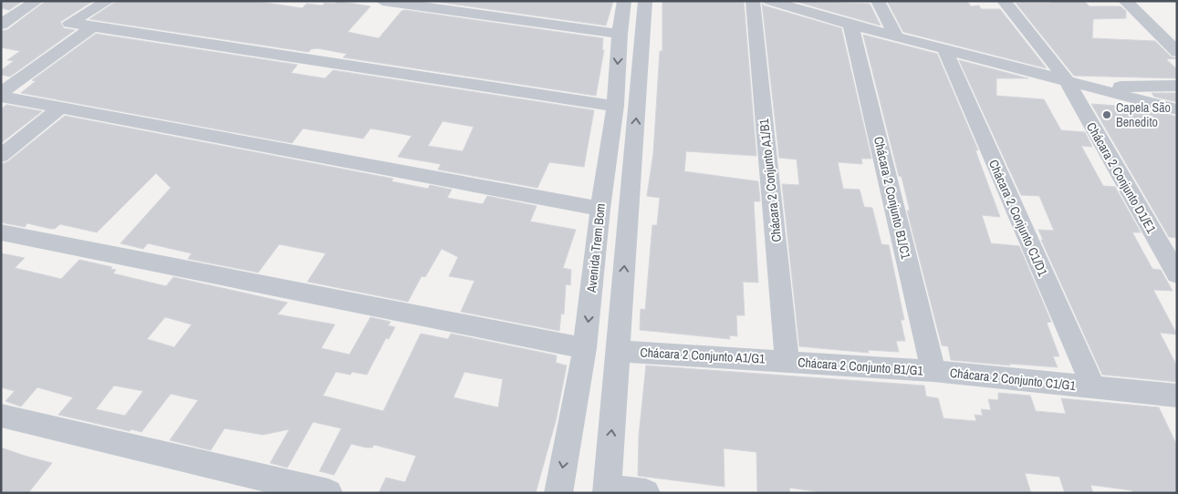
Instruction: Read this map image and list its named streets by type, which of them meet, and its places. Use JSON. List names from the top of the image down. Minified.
{"streets":{"street":["Chácara 2 Conjunto D1/E1","Chácara 2 Conjunto A1/B1","Chácara 2 Conjunto B1/C1","Chácara 2 Conjunto C1/D1","Avenida Trem Bom","Chácara 2 Conjunto A1/G1","Chácara 2 Conjunto B1/G1","Chácara 2 Conjunto C1/G1"]},"crossings":[["Chácara 2 Conjunto A1/B1","Chácara 2 Conjunto A1/G1"],["Chácara 2 Conjunto A1/B1","Chácara 2 Conjunto B1/G1"],["Chácara 2 Conjunto B1/C1","Chácara 2 Conjunto B1/G1"],["Chácara 2 Conjunto B1/C1","Chácara 2 Conjunto C1/G1"],["Chácara 2 Conjunto C1/D1","Chácara 2 Conjunto C1/G1"],["Chácara 2 Conjunto A1/G1","Chácara 2 Conjunto B1/G1"],["Chácara 2 Conjunto B1/G1","Chácara 2 Conjunto C1/G1"]],"places":["Capela São Benedito"]}
